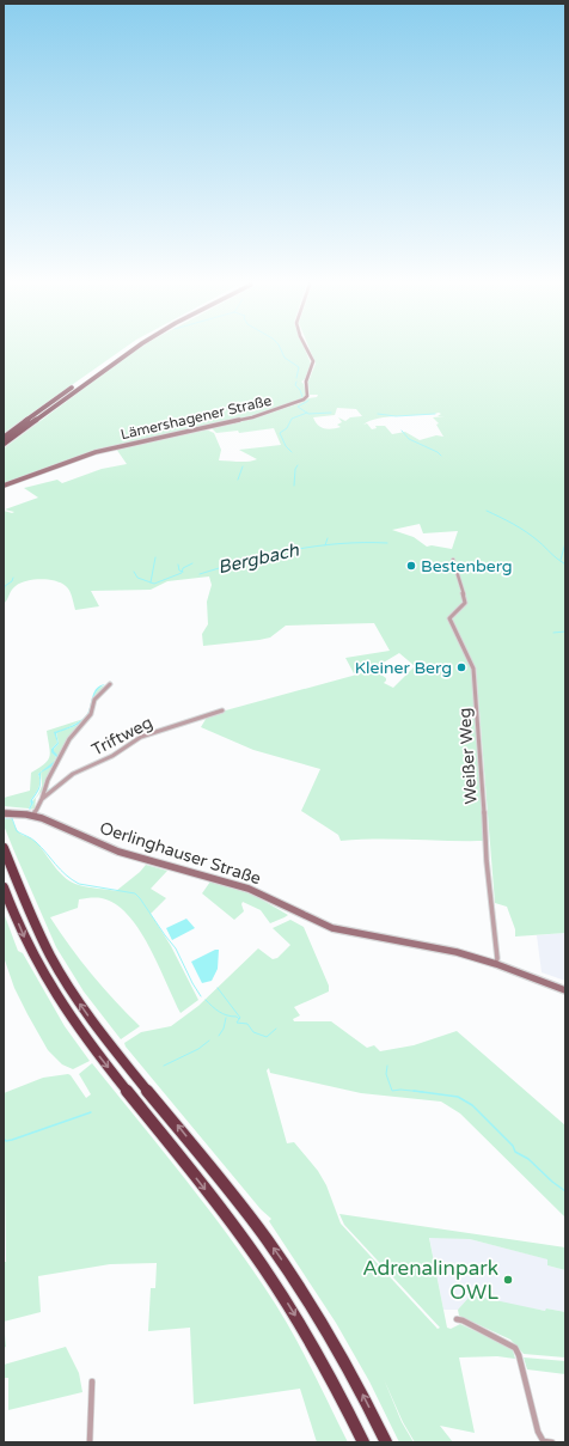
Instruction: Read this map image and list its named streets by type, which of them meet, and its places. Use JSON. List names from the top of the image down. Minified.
{"streets":{"main road":["Lämershagener Straße","Oerlinghauser Straße"],"street":["Triftweg","Weißer Weg"]},"crossings":[["Triftweg","Oerlinghauser Straße"],["Weißer Weg","Oerlinghauser Straße"]],"water":["Bergbach"],"places":["Bestenberg","Kleiner Berg","Adrenalinpark OWL"]}
